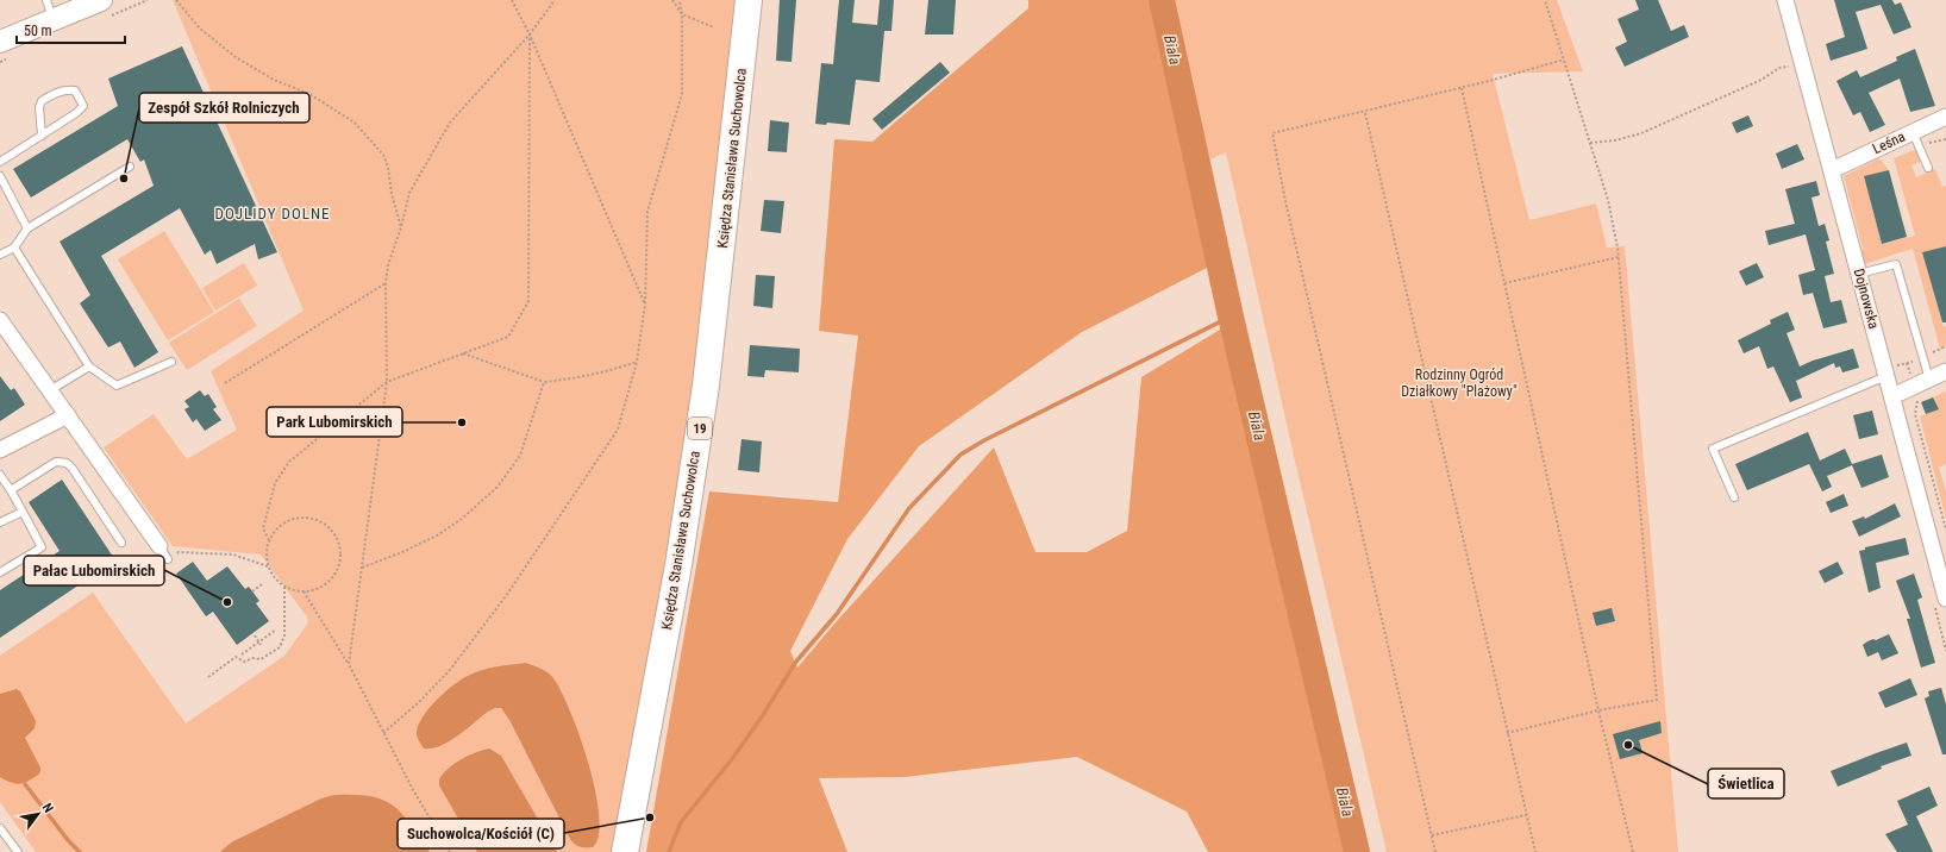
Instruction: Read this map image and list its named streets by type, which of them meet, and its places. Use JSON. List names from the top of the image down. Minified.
{"streets":{"highway":["Księdza Stanisława Suchowolca","19"],"street":["Leśna","Dojnowska"]},"crossings":[["Leśna","Dojnowska"]],"districts":["DOJLIDY DOLNE"],"water":["Biala"],"parks":["Rodzinny Ogród Działkowy \"Plażowy\""],"places":["Zespół Szkół Rolniczych","Park Lubomirskich","Pałac Lubomirskich","Świetlica","Suchowolca/Kościół (C)"],"scale_bar":"50 m","north":"top right"}
